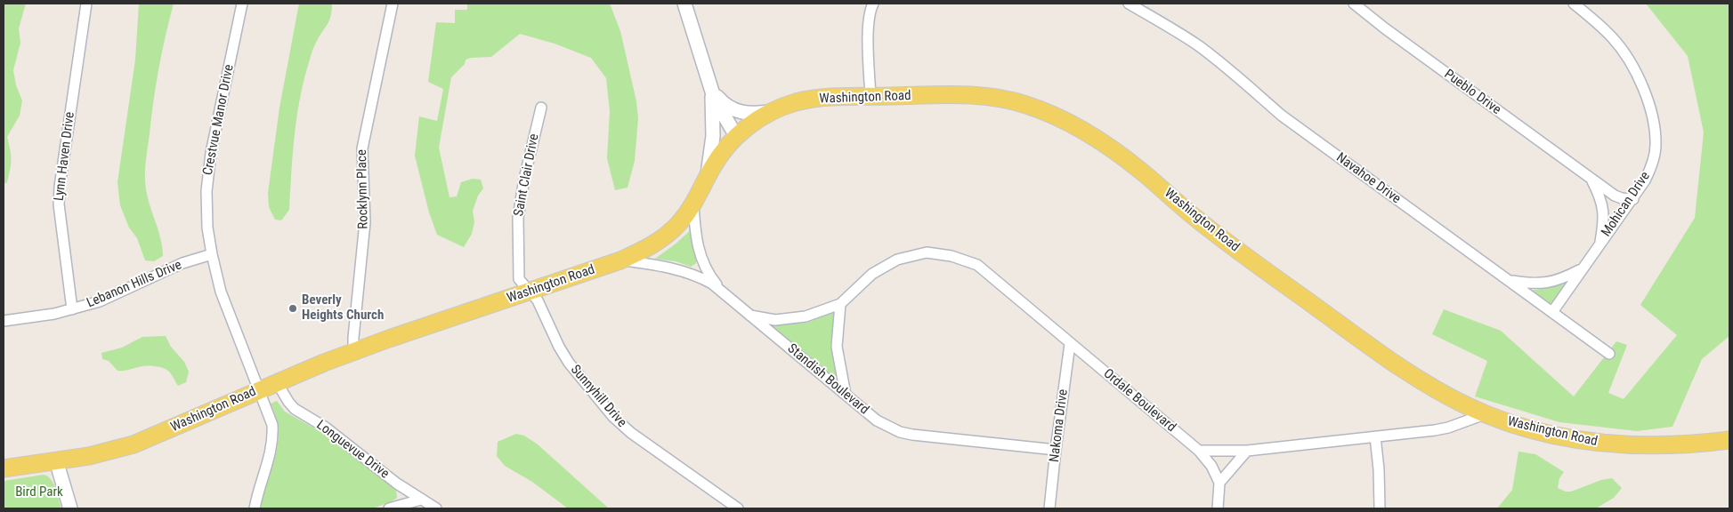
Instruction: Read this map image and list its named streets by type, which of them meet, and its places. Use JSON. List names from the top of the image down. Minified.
{"streets":{"main road":["Washington Road"],"street":["Pueblo Drive","Crestvue Manor Drive","Lynn Haven Drive","Saint Clair Drive","Navahoe Drive","Rocklynn Place","Mohican Drive","Lebanon Hills Drive","Standish Boulevard","Sunnyhill Drive","Ordale Boulevard","Nakoma Drive","Longuevue Drive"]},"crossings":[["Pueblo Drive","Mohican Drive"],["Washington Road","Crestvue Manor Drive"],["Washington Road","Saint Clair Drive"],["Washington Road","Rocklynn Place"],["Washington Road","Standish Boulevard"],["Washington Road","Sunnyhill Drive"],["Washington Road","Longuevue Drive"],["Crestvue Manor Drive","Lebanon Hills Drive"],["Lynn Haven Drive","Lebanon Hills Drive"],["Saint Clair Drive","Sunnyhill Drive"],["Navahoe Drive","Mohican Drive"],["Standish Boulevard","Ordale Boulevard"],["Standish Boulevard","Nakoma Drive"],["Ordale Boulevard","Nakoma Drive"]],"parks":["Bird Park"],"places":["Beverly Heights Church"]}
